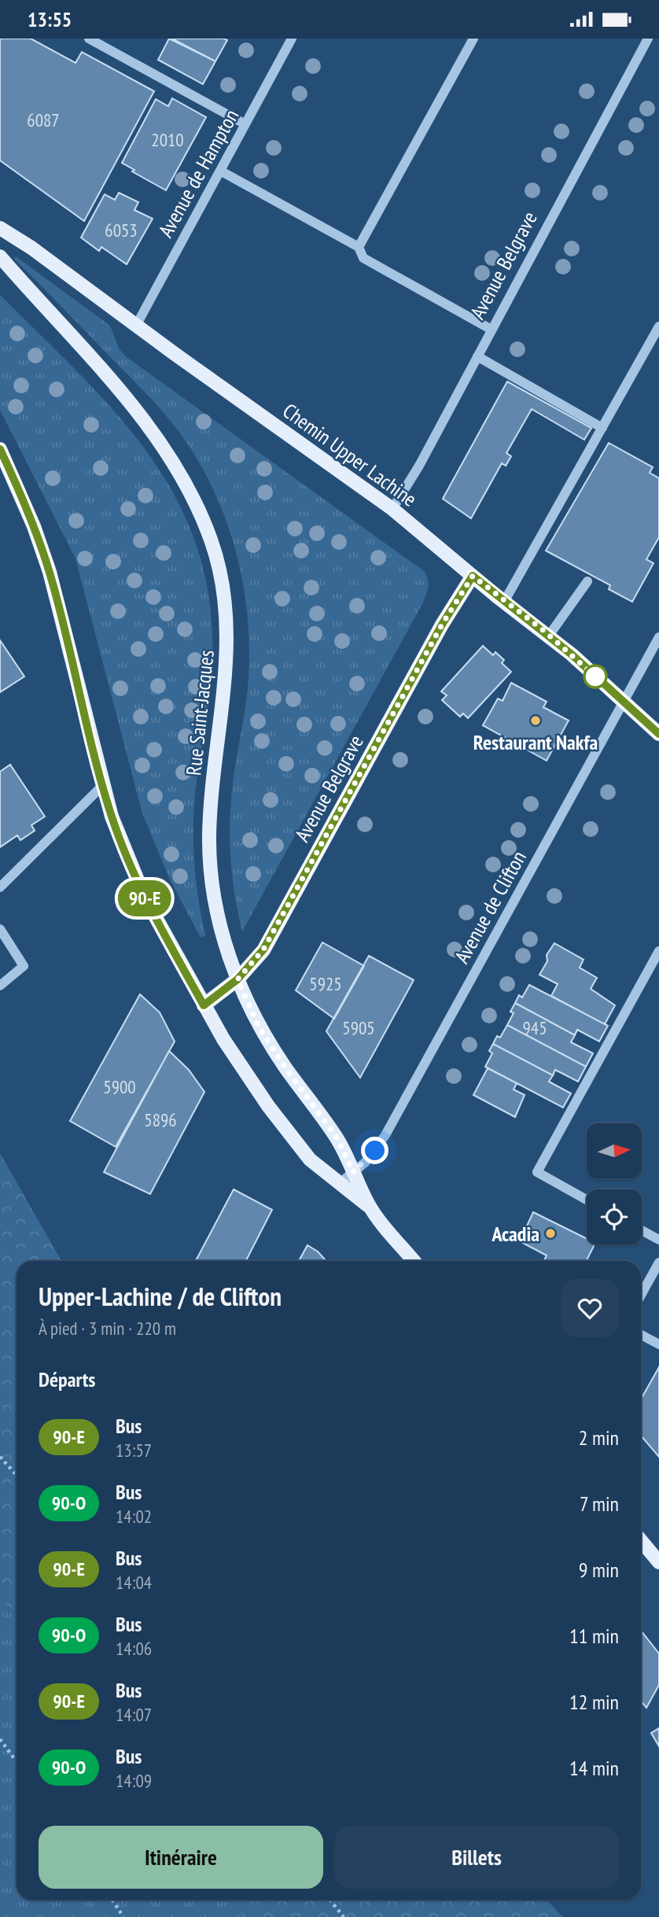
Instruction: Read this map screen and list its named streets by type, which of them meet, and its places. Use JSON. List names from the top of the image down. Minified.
{"streets":{"main road":["Avenue Belgrave","Chemin Upper Lachine","Rue Saint-Jacques"],"street":["Avenue de Hampton","Avenue de Clifton"]},"crossings":[["Avenue de Hampton","Chemin Upper Lachine"],["Avenue Belgrave","Chemin Upper Lachine"],["Avenue Belgrave","Rue Saint-Jacques"],["Chemin Upper Lachine","Avenue de Clifton"],["Rue Saint-Jacques","Avenue de Clifton"]],"places":["Restaurant Nakfa","Acadia"],"lines":["bus line 90-E"],"house_numbers":["6087","2010","6053","5925","5905","945","5900","5896"],"north":"right","page":{"status":"13:55","on_map":"90-E","heading":[["Upper-Lachine / de Clifton","À pied · 3 min · 220 m"],"Départs"],"list":[{"mark":"90-E","name":"Bus","note":"13:57","value":"2 min"},{"mark":"90-O","name":"Bus","note":"14:02","value":"7 min"},{"mark":"90-E","name":"Bus","note":"14:04","value":"9 min"},{"mark":"90-O","name":"Bus","note":"14:06","value":"11 min"},{"mark":"90-E","name":"Bus","note":"14:07","value":"12 min"},{"mark":"90-O","name":"Bus","note":"14:09","value":"14 min"}],"buttons":["Itinéraire","Billets"]}}
